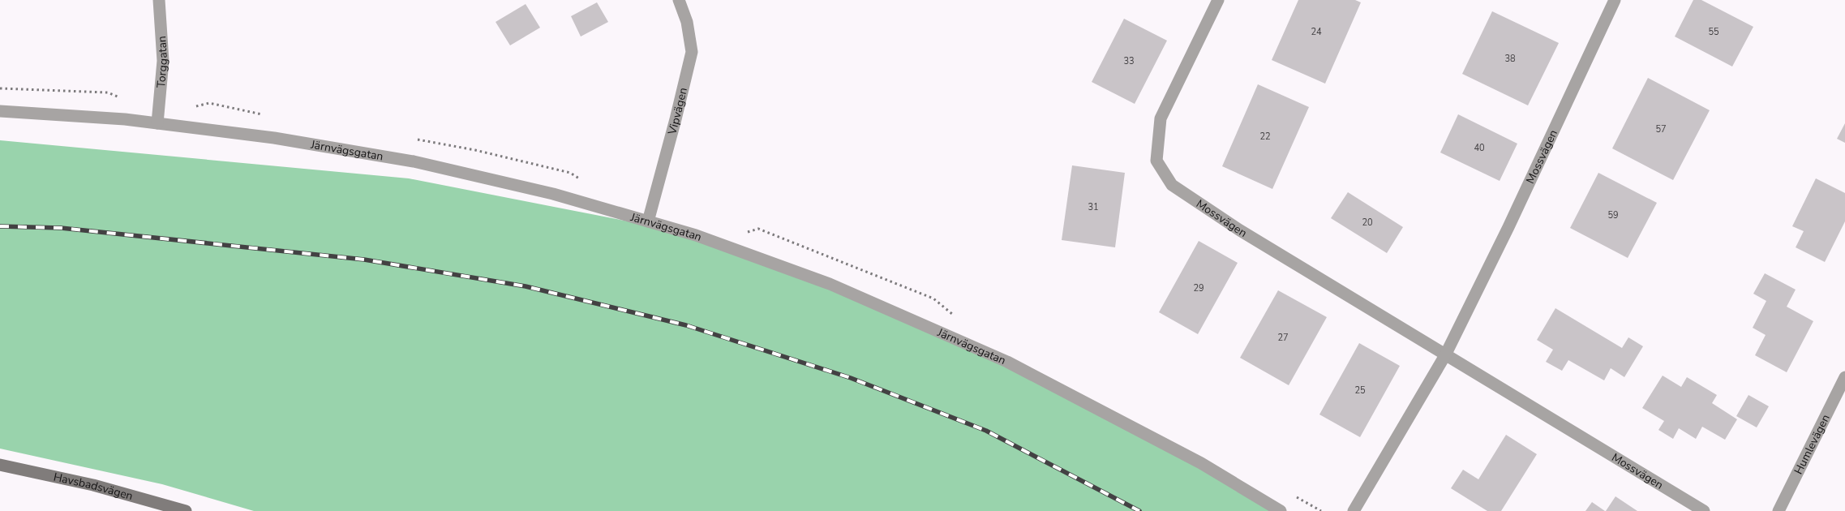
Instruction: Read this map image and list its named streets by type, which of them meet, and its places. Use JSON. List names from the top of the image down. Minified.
{"streets":{"main road":["Havsbadsvägen"],"street":["Torggatan","Vipvägen","Järnvägsgatan","Mossvägen","Humlevägen"]},"crossings":[["Torggatan","Järnvägsgatan"],["Vipvägen","Järnvägsgatan"]],"house_numbers":["24","55","38","33","57","22","40","31","59","20","29","27","25"]}
